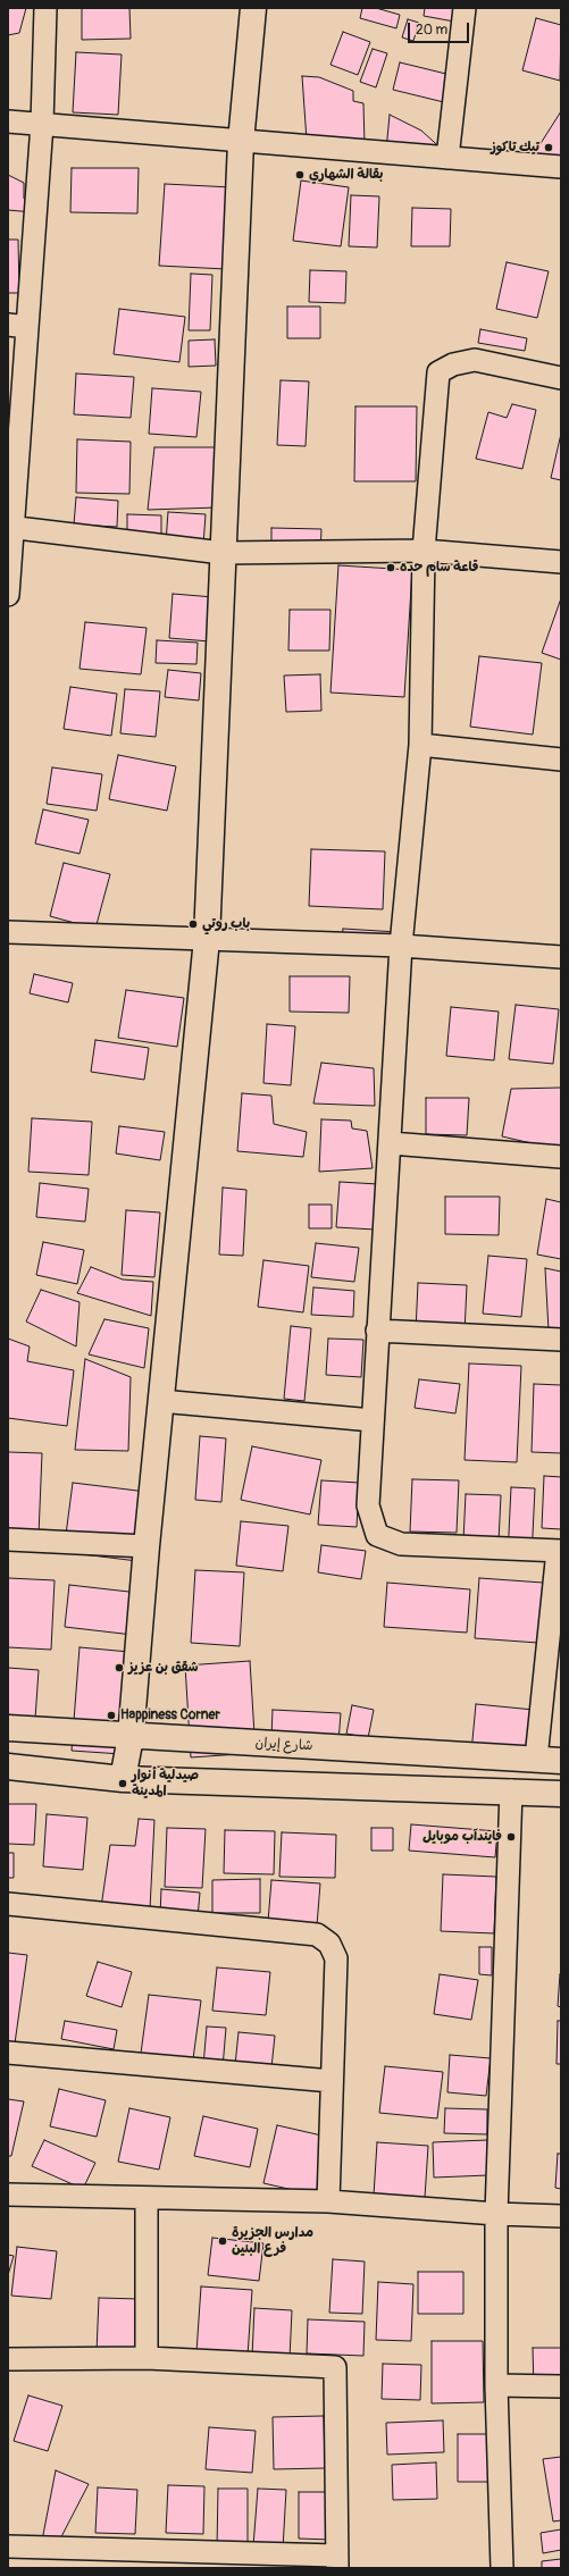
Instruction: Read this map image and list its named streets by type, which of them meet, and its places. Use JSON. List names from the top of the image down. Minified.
{"streets":{"street":["شارع إيران"]},"places":["تيك تاكوز","بقالة الشهاري","قاعة سام حده","باب روتي","شقق بن عزيز","Happiness Corner","صيدلية أنوار المدينة","فايندآب موبايل","مدارس الجزيرة فرع البنين"],"scale_bar":"20 m"}
